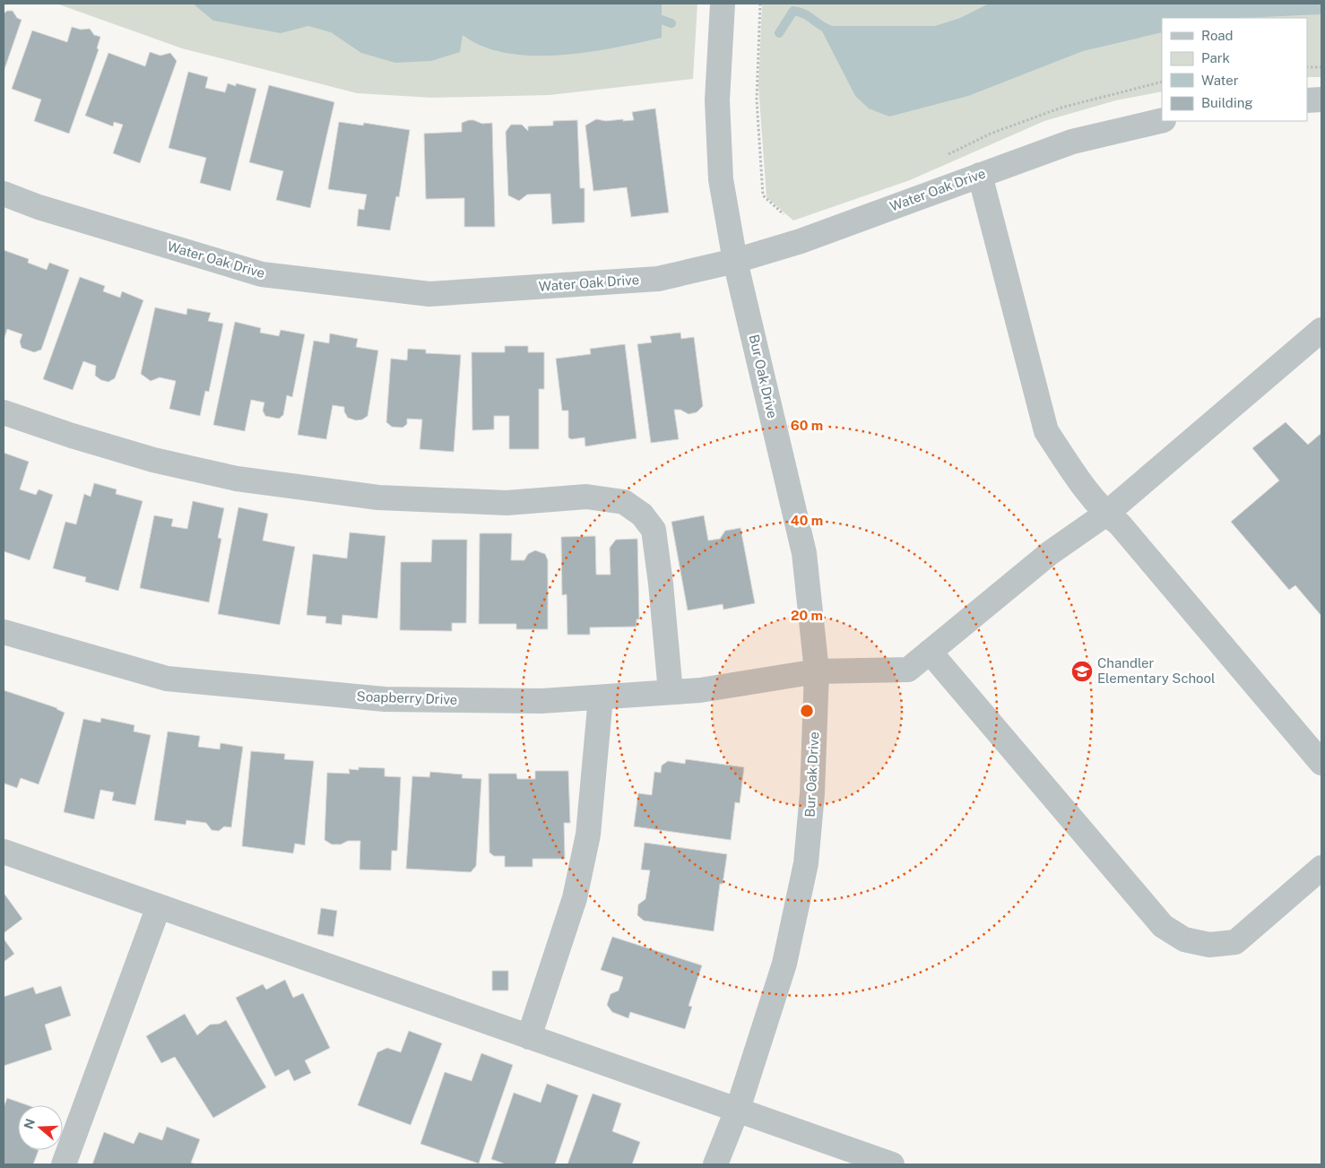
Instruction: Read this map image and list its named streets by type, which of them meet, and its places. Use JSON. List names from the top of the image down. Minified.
{"streets":{"street":["Water Oak Drive","Bur Oak Drive","Soapberry Drive"]},"crossings":[["Water Oak Drive","Bur Oak Drive"],["Bur Oak Drive","Soapberry Drive"]],"places":{"school or university":["Chandler Elementary School"]},"legend":["Road","Park","Water","Building"],"north":"left","rings":["60 m","40 m","20 m"]}
